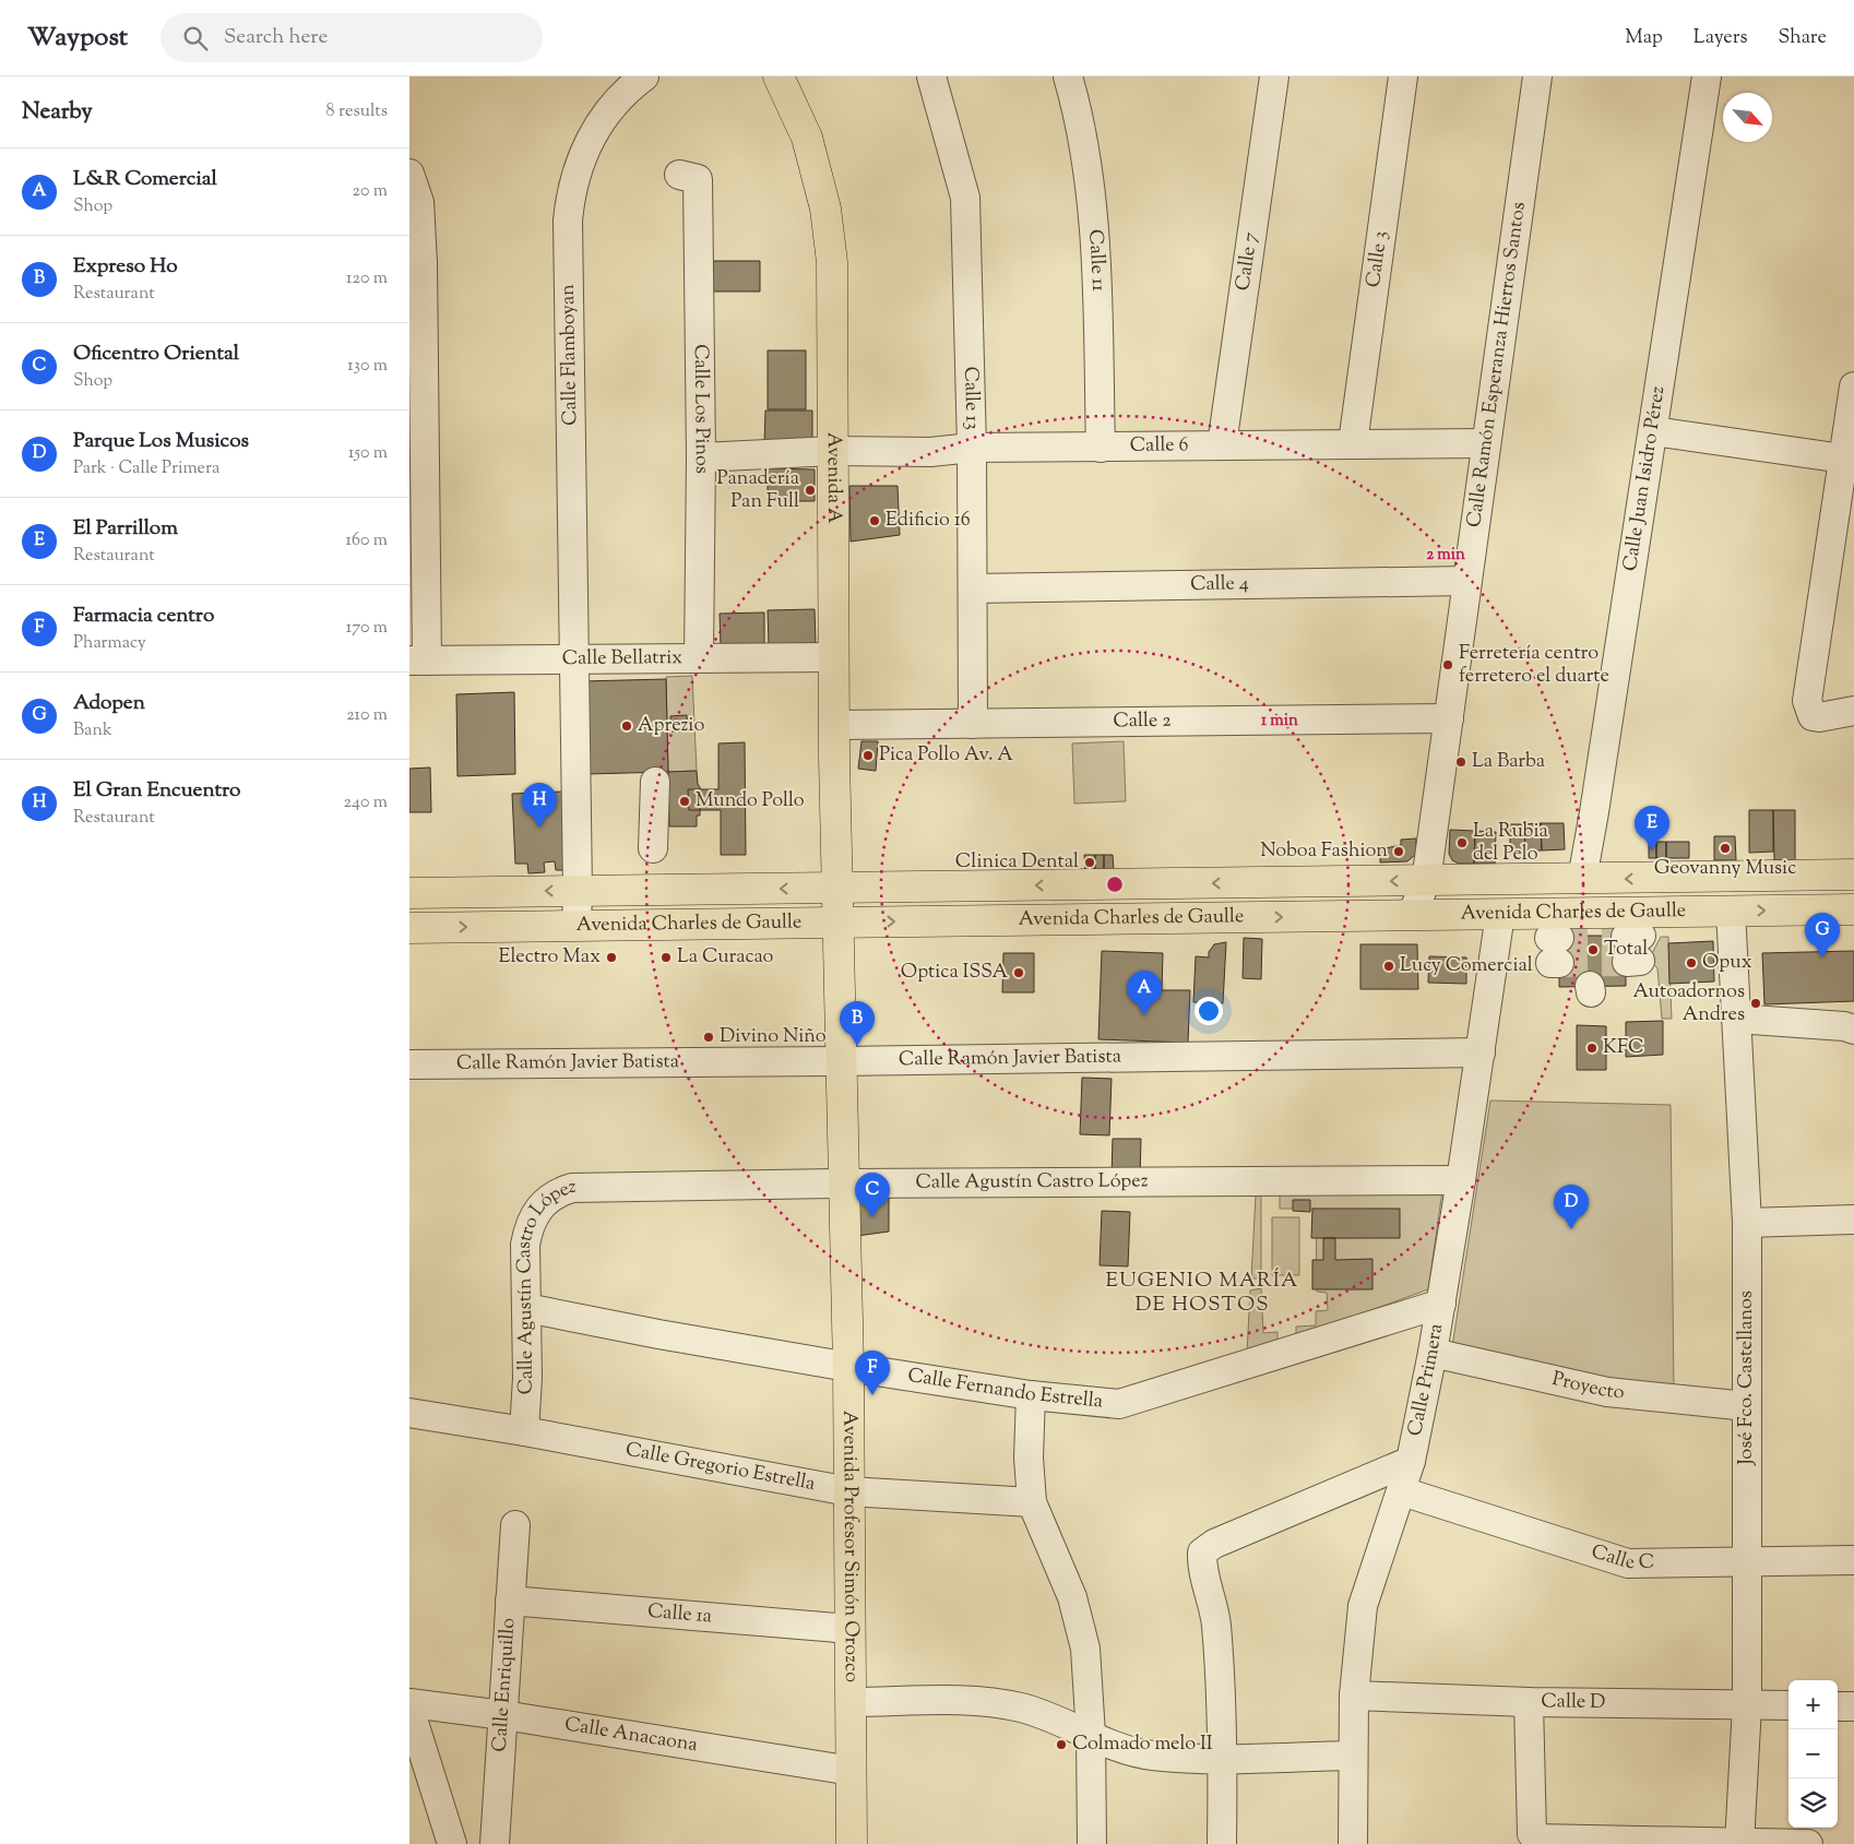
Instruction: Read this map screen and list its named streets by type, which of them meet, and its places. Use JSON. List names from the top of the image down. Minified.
{"streets":{"main road":["Avenida A","Avenida Charles de Gaulle","Avenida Profesor Simón Orozco"],"street":["Calle 3","Calle 11","Calle 7","Calle Flamboyan","Calle Ramón Esperanza Hierros Santos","Calle 13","Calle Los Pinos","Calle 6","Calle Juan Isidro Pérez","Calle 4","Calle Bellatrix","Calle 2","Calle Ramón Javier Batista","Calle Agustín Castro López","José Fco. Castellanos","Calle Primera","Proyecto","Calle Fernando Estrella","Calle Gregorio Estrella","Calle C","Calle 1a","Calle Enriquillo","Calle D","Calle Anacaona"]},"crossings":[["Calle 3","Calle 6"],["Calle 11","Calle 6"],["Calle 7","Calle 6"],["Calle Flamboyan","Calle Bellatrix"],["Calle Flamboyan","Avenida Charles de Gaulle"],["Calle Ramón Esperanza Hierros Santos","Calle 6"],["Calle Ramón Esperanza Hierros Santos","Calle 4"],["Calle Ramón Esperanza Hierros Santos","Calle 2"],["Calle Ramón Esperanza Hierros Santos","Avenida Charles de Gaulle"],["Calle 13","Calle 6"],["Calle 13","Calle 4"],["Calle 13","Calle 2"],["Calle Los Pinos","Calle 6"],["Calle Los Pinos","Calle Bellatrix"],["Calle 6","Avenida A"],["Avenida A","Calle Bellatrix"],["Avenida A","Calle 2"],["Avenida A","Avenida Charles de Gaulle"],["Avenida A","Avenida Profesor Simón Orozco"],["Calle Juan Isidro Pérez","Avenida Charles de Gaulle"],["Avenida Charles de Gaulle","José Fco. Castellanos"],["Avenida Charles de Gaulle","Calle Primera"],["Avenida Charles de Gaulle","Avenida Profesor Simón Orozco"],["Calle Ramón Javier Batista","Calle Primera"],["Calle Ramón Javier Batista","Avenida Profesor Simón Orozco"],["Calle Agustín Castro López","Calle Primera"],["Calle Agustín Castro López","Calle Fernando Estrella"],["Calle Agustín Castro López","Calle Gregorio Estrella"],["Calle Agustín Castro López","Avenida Profesor Simón Orozco"],["José Fco. Castellanos","Proyecto"],["José Fco. Castellanos","Calle C"],["José Fco. Castellanos","Calle D"],["Calle Primera","Proyecto"],["Calle Primera","Calle Fernando Estrella"],["Calle Primera","Calle C"],["Calle Primera","Calle D"],["Calle Fernando Estrella","Avenida Profesor Simón Orozco"],["Calle Gregorio Estrella","Avenida Profesor Simón Orozco"],["Avenida Profesor Simón Orozco","Calle 1a"],["Avenida Profesor Simón Orozco","Calle Anacaona"],["Calle 1a","Calle Enriquillo"],["Calle Enriquillo","Calle Anacaona"]],"districts":["EUGENIO MARÍA DE HOSTOS"],"places":["Panadería Pan Full","Edificio 16","Ferretería centro ferretero el duarte","Aprezio","Pica Pollo Av. A","La Barba","Mundo Pollo","La Rubia del Pelo","Geovanny Music","Noboa Fashion","Clinica Dental","Total","Electro Max","La Curacao","Opux","Lucy Comercial","Optica ISSA","Autoadornos Andres","Divino Niño","KFC","Colmado melo II"],"north":"bottom right","page":{"header":"Waypost","search":"Search here","nav":["Map","Layers","Share"],"heading":["Nearby","8 results"],"list":[{"mark":"A","name":"L&R Comercial","note":"Shop","value":"20 m"},{"mark":"B","name":"Expreso Ho","note":"Restaurant","value":"120 m"},{"mark":"C","name":"Oficentro Oriental","note":"Shop","value":"130 m"},{"mark":"D","name":"Parque Los Musicos","note":"Park · Calle Primera","value":"150 m"},{"mark":"E","name":"El Parrillom","note":"Restaurant","value":"160 m"},{"mark":"F","name":"Farmacia centro","note":"Pharmacy","value":"170 m"},{"mark":"G","name":"Adopen","note":"Bank","value":"210 m"},{"mark":"H","name":"El Gran Encuentro","note":"Restaurant","value":"240 m"}],"pins":["H","E","G","A","B","C","D","F"],"map_buttons":["+","−"]},"rings":["2 min","1 min"]}
